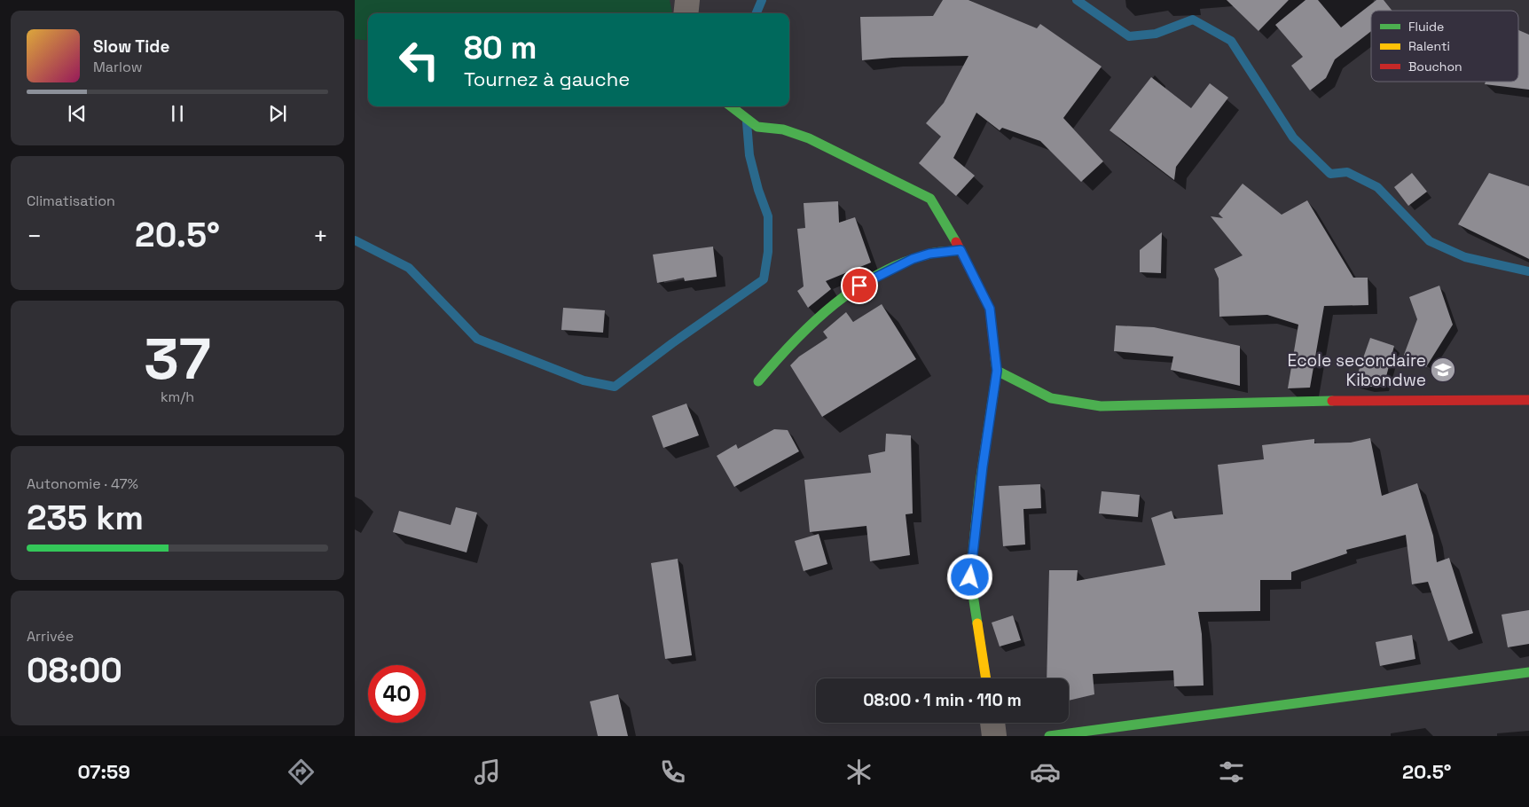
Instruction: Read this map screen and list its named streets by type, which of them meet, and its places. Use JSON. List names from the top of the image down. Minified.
{"places":{"school or university":["Ecole secondaire Kibondwe"]},"legend":["Fluide","Ralenti","Bouchon"],"page":{"turn":["80 m","Tournez à gauche"],"song":["Slow Tide","Marlow"],"tile":["Climatisation",["37","km/h"],["Autonomie · 47%","235 km"],["Arrivée","08:00"]],"heat":["−","20.5°","+"],"limit":"40","trip":"08:00 · 1 min · 110 m","tabs":["07:59","20.5°"]}}
